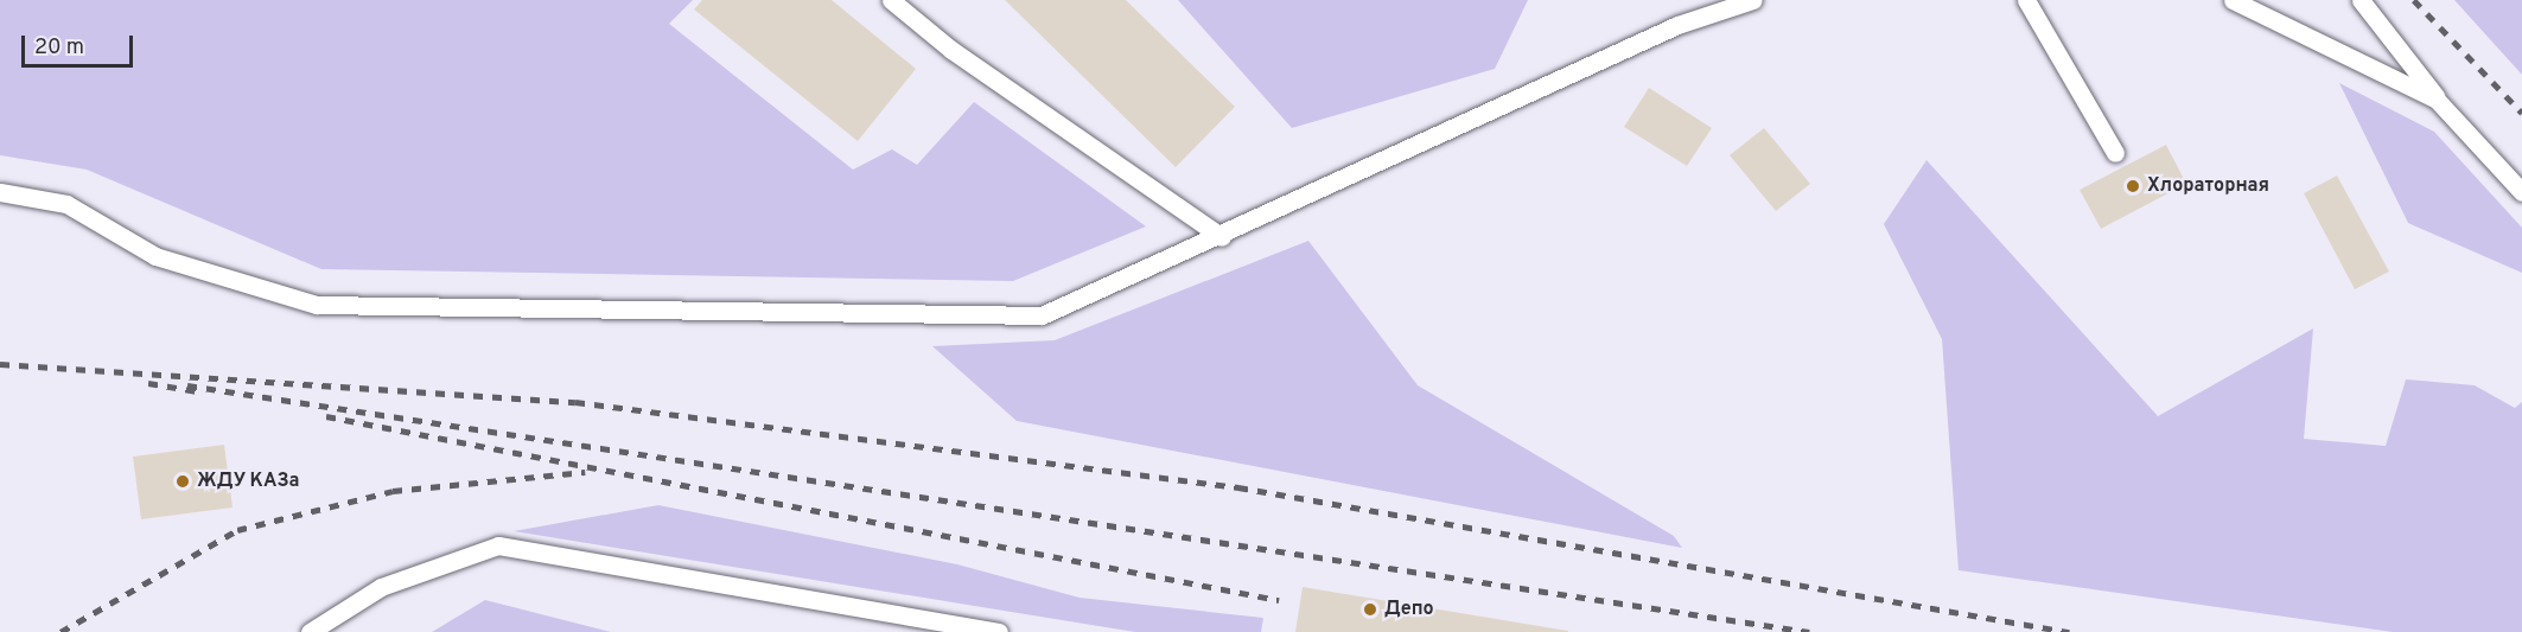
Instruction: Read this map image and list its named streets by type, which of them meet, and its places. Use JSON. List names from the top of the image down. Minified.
{"places":["Хлораторная","ЖДУ КАЗа","Депо"],"scale_bar":"20 m"}
